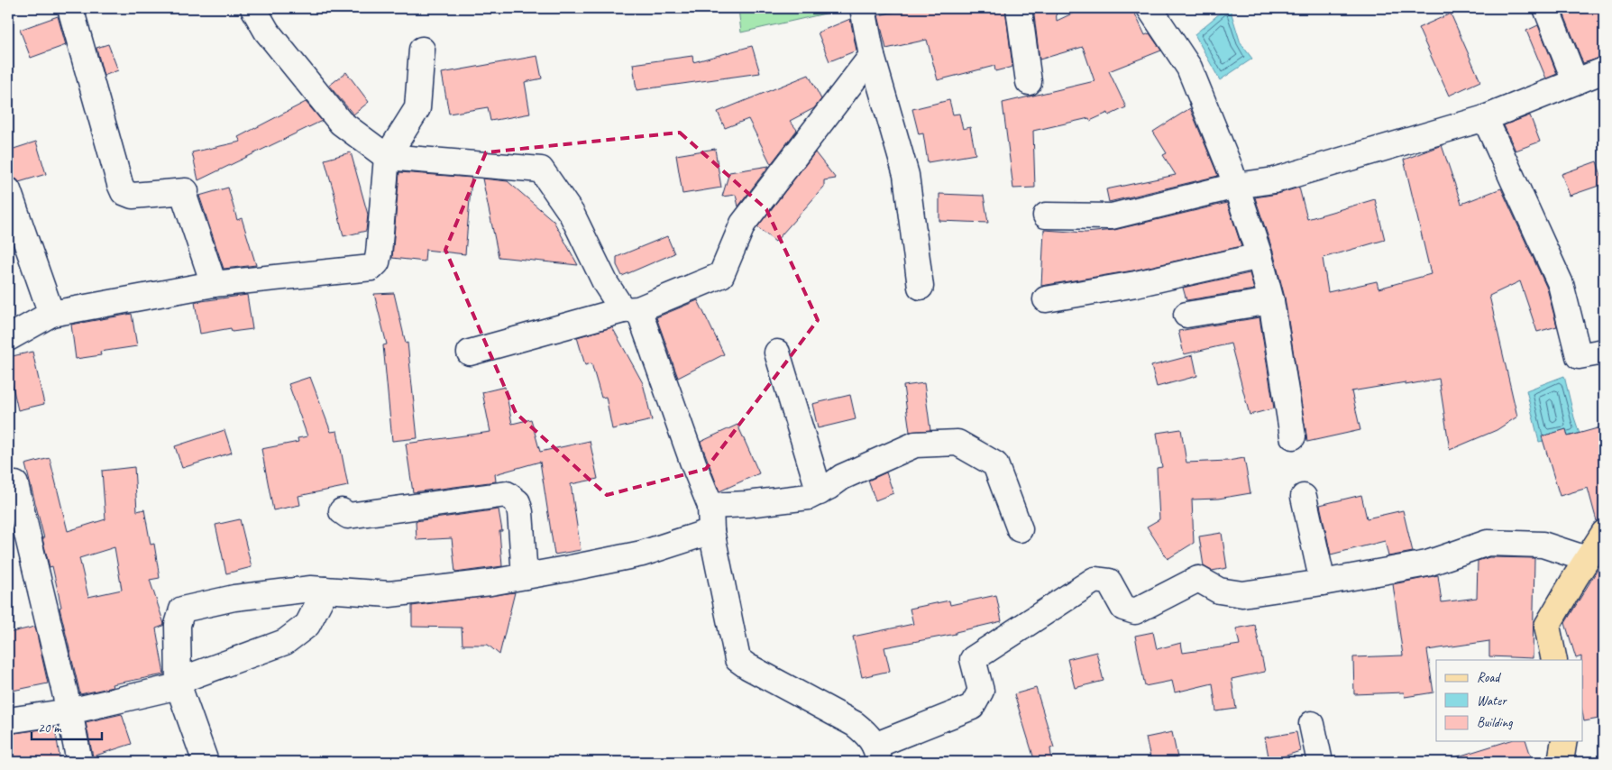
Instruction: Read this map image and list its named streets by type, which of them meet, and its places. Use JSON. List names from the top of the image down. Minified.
{"legend":["Road","Water","Building"],"scale_bar":"20 m"}
